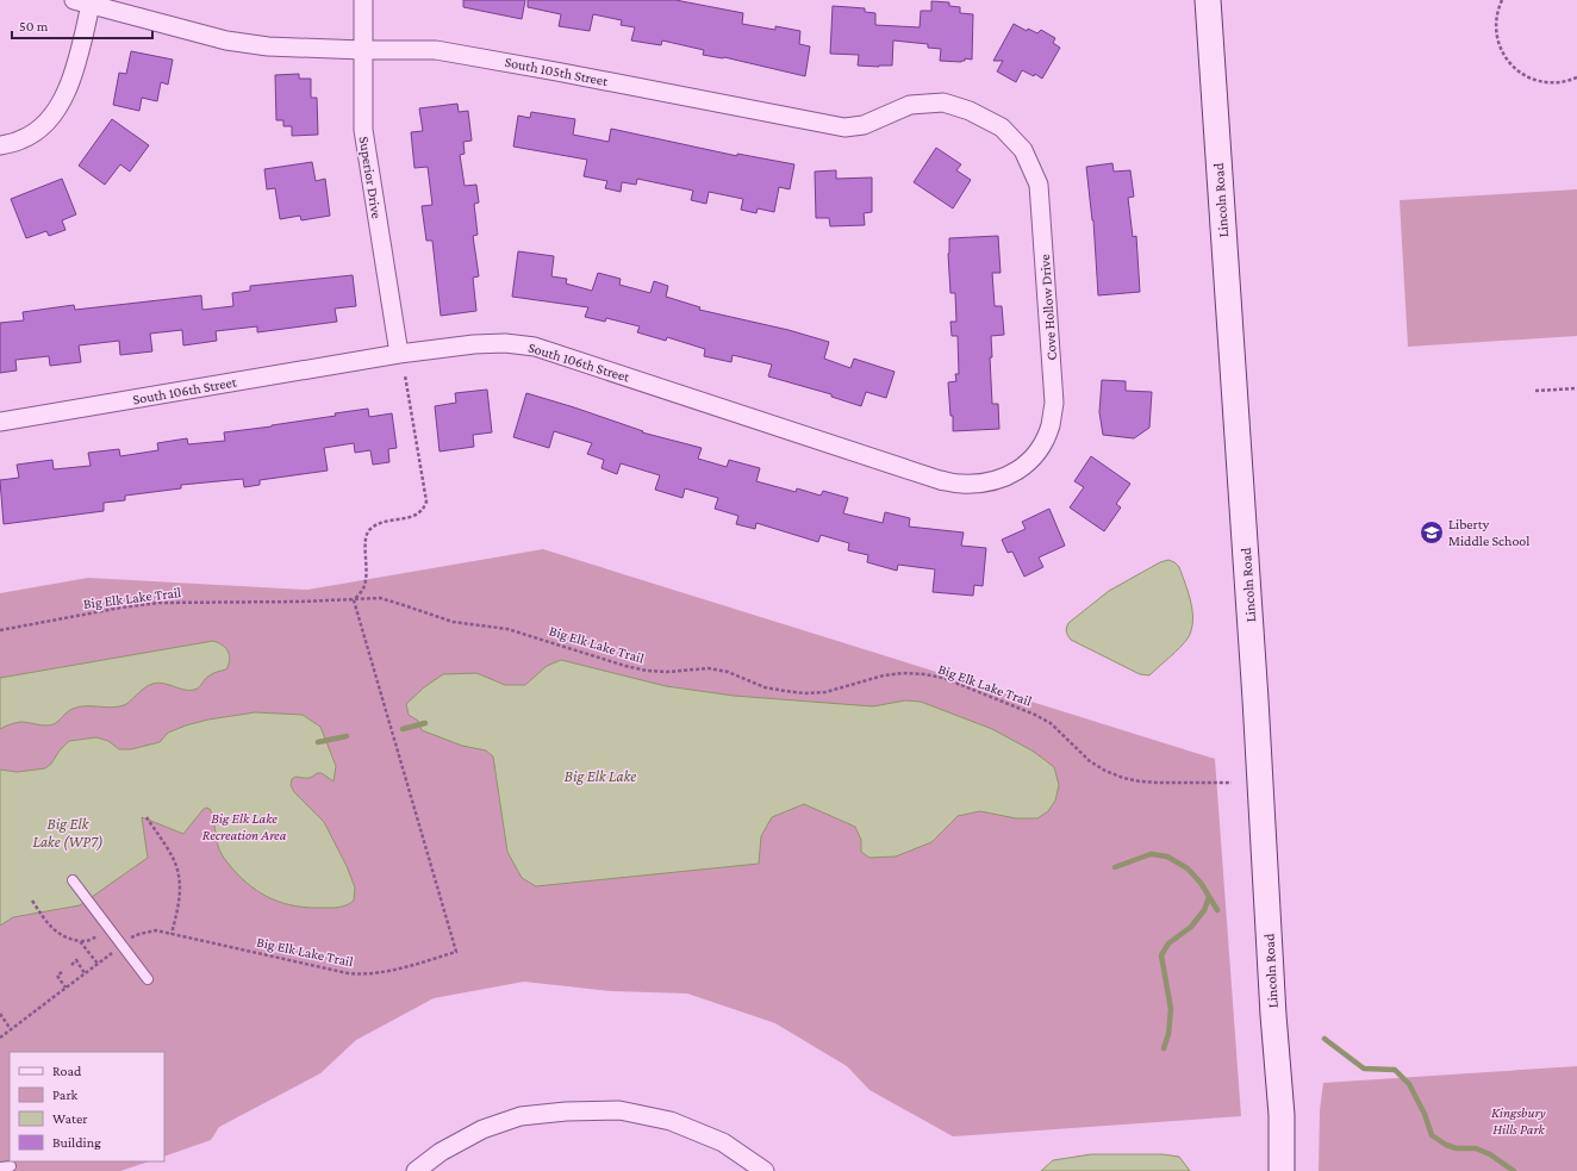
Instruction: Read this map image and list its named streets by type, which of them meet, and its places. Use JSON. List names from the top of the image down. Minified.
{"streets":{"street":["South 105th Street","Superior Drive","Lincoln Road","Cove Hollow Drive","South 106th Street"],"path":["Big Elk Lake Trail"]},"crossings":[["South 105th Street","Superior Drive"],["South 105th Street","Cove Hollow Drive"],["Superior Drive","South 106th Street"],["Cove Hollow Drive","South 106th Street"]],"water":["Big Elk Lake","Big Elk Lake (WP7)"],"parks":["Big Elk Lake Recreation Area","Kingsbury Hills Park"],"places":{"school or university":["Liberty Middle School"]},"legend":["Road","Park","Water","Building"],"scale_bar":"50 m"}
